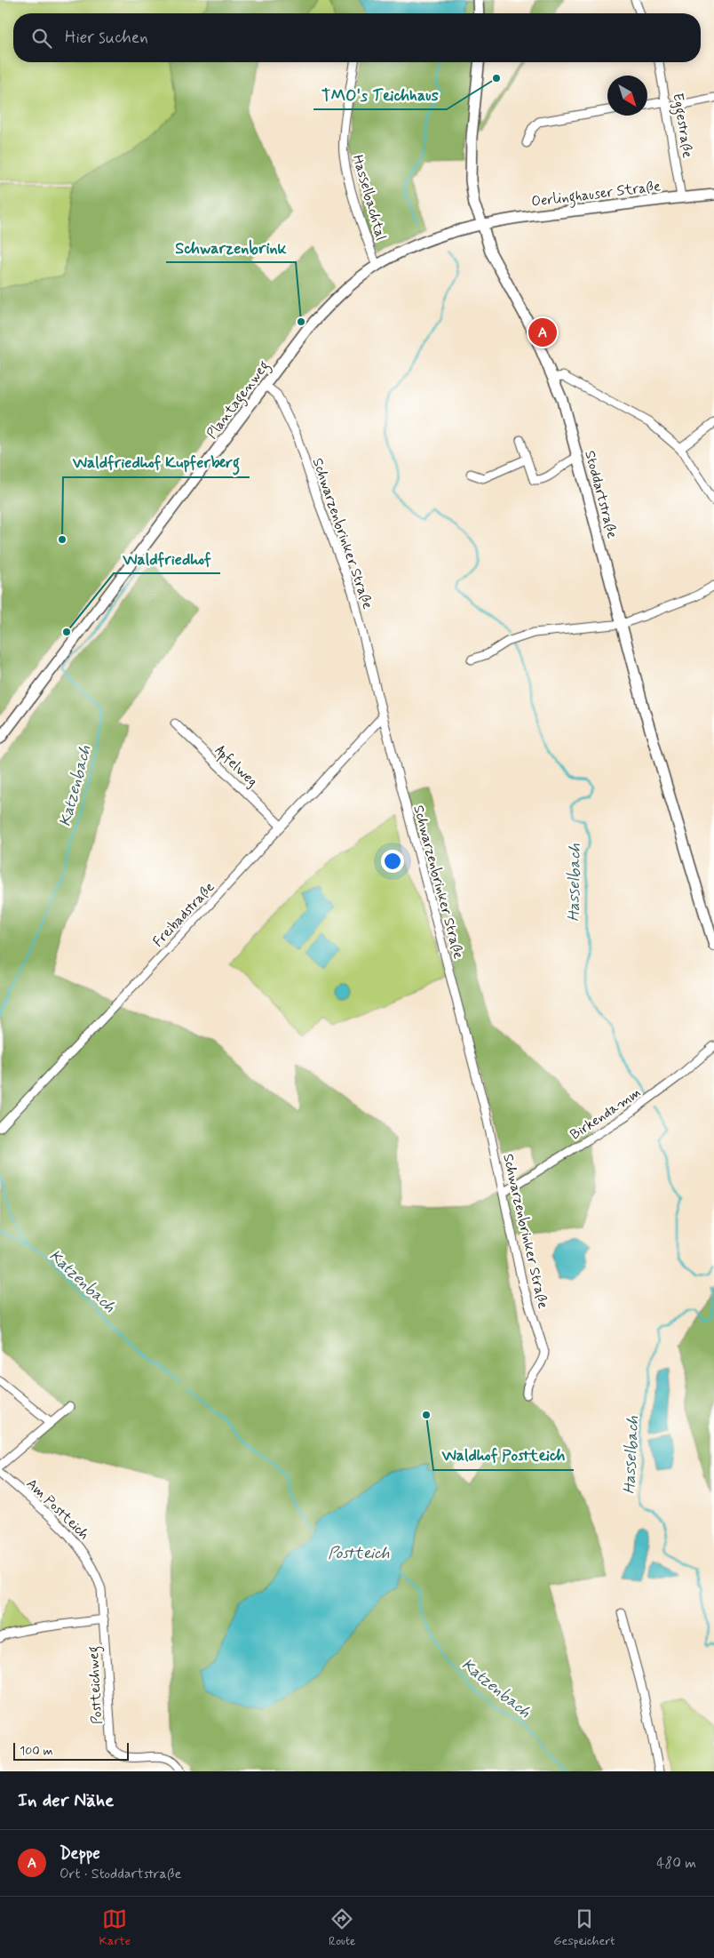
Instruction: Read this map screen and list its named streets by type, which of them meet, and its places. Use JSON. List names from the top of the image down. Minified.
{"streets":{"street":["Eggestraße","Oerlinghauser Straße","Hasselbachtal","Plantagenweg","Stoddartstraße","Schwarzenbrinker Straße","Apfelweg","Freibadstraße","Birkendamm","Am Postteich","Postteichweg"]},"crossings":[["Eggestraße","Oerlinghauser Straße"],["Oerlinghauser Straße","Plantagenweg"],["Oerlinghauser Straße","Stoddartstraße"],["Hasselbachtal","Plantagenweg"],["Plantagenweg","Stoddartstraße"],["Plantagenweg","Schwarzenbrinker Straße"],["Schwarzenbrinker Straße","Freibadstraße"],["Schwarzenbrinker Straße","Birkendamm"],["Apfelweg","Freibadstraße"],["Am Postteich","Postteichweg"]],"water":["Katzenbach","Hasselbach","Postteich"],"places":["TMO's Teichhaus","Schwarzenbrink","Waldfriedhof Kupferberg","Waldfriedhof","Waldhof Postteich"],"scale_bar":"100 m","north":"bottom right","page":{"search":"Hier suchen","pins":"A","scale":"100 m","heading":"In der Nähe","list":[{"mark":"A","name":"Deppe","note":"Ort · Stoddartstraße","value":"480 m"}],"nav":["Karte","Route","Gespeichert"]}}
